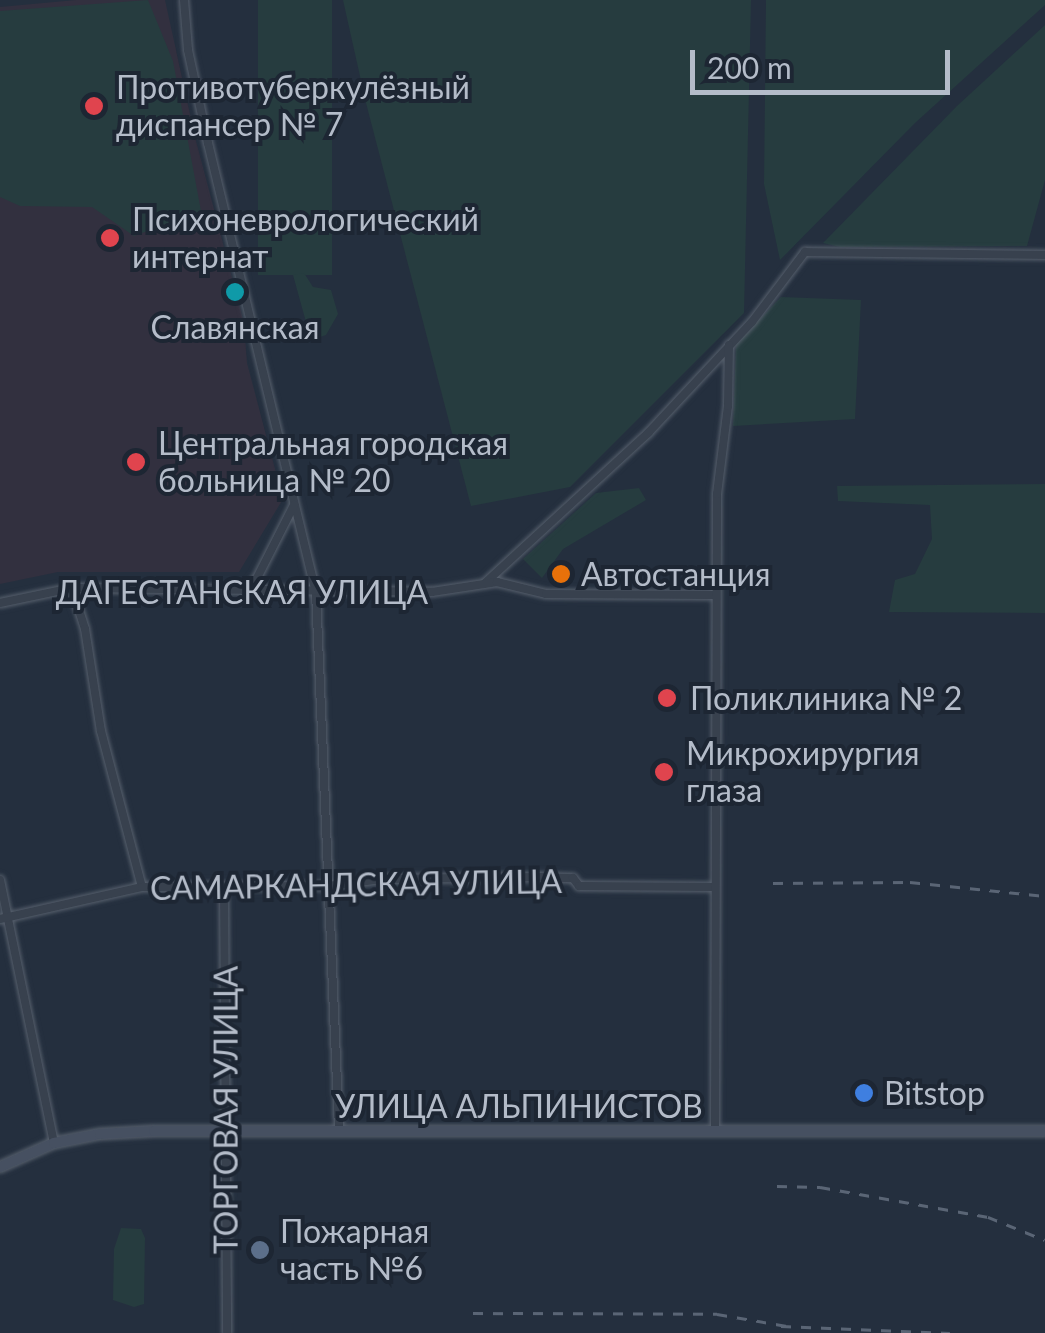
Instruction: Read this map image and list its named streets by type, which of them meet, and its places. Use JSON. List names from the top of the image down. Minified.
{"streets":{"main road":["УЛИЦА АЛЬПИНИСТОВ"],"street":["ДАГЕСТАНСКАЯ УЛИЦА","САМАРКАНДСКАЯ УЛИЦА","ТОРГОВАЯ УЛИЦА"]},"crossings":[["САМАРКАНДСКАЯ УЛИЦА","ТОРГОВАЯ УЛИЦА"],["УЛИЦА АЛЬПИНИСТОВ","ТОРГОВАЯ УЛИЦА"]],"places":["Противотуберкулёзный диспансер № 7","Психоневрологический интернат","Славянская","Центральная городская больница № 20","Автостанция","Поликлиника № 2","Микрохирургия глаза","Bitstop","Пожарная часть №6"],"scale_bar":"200 m"}
